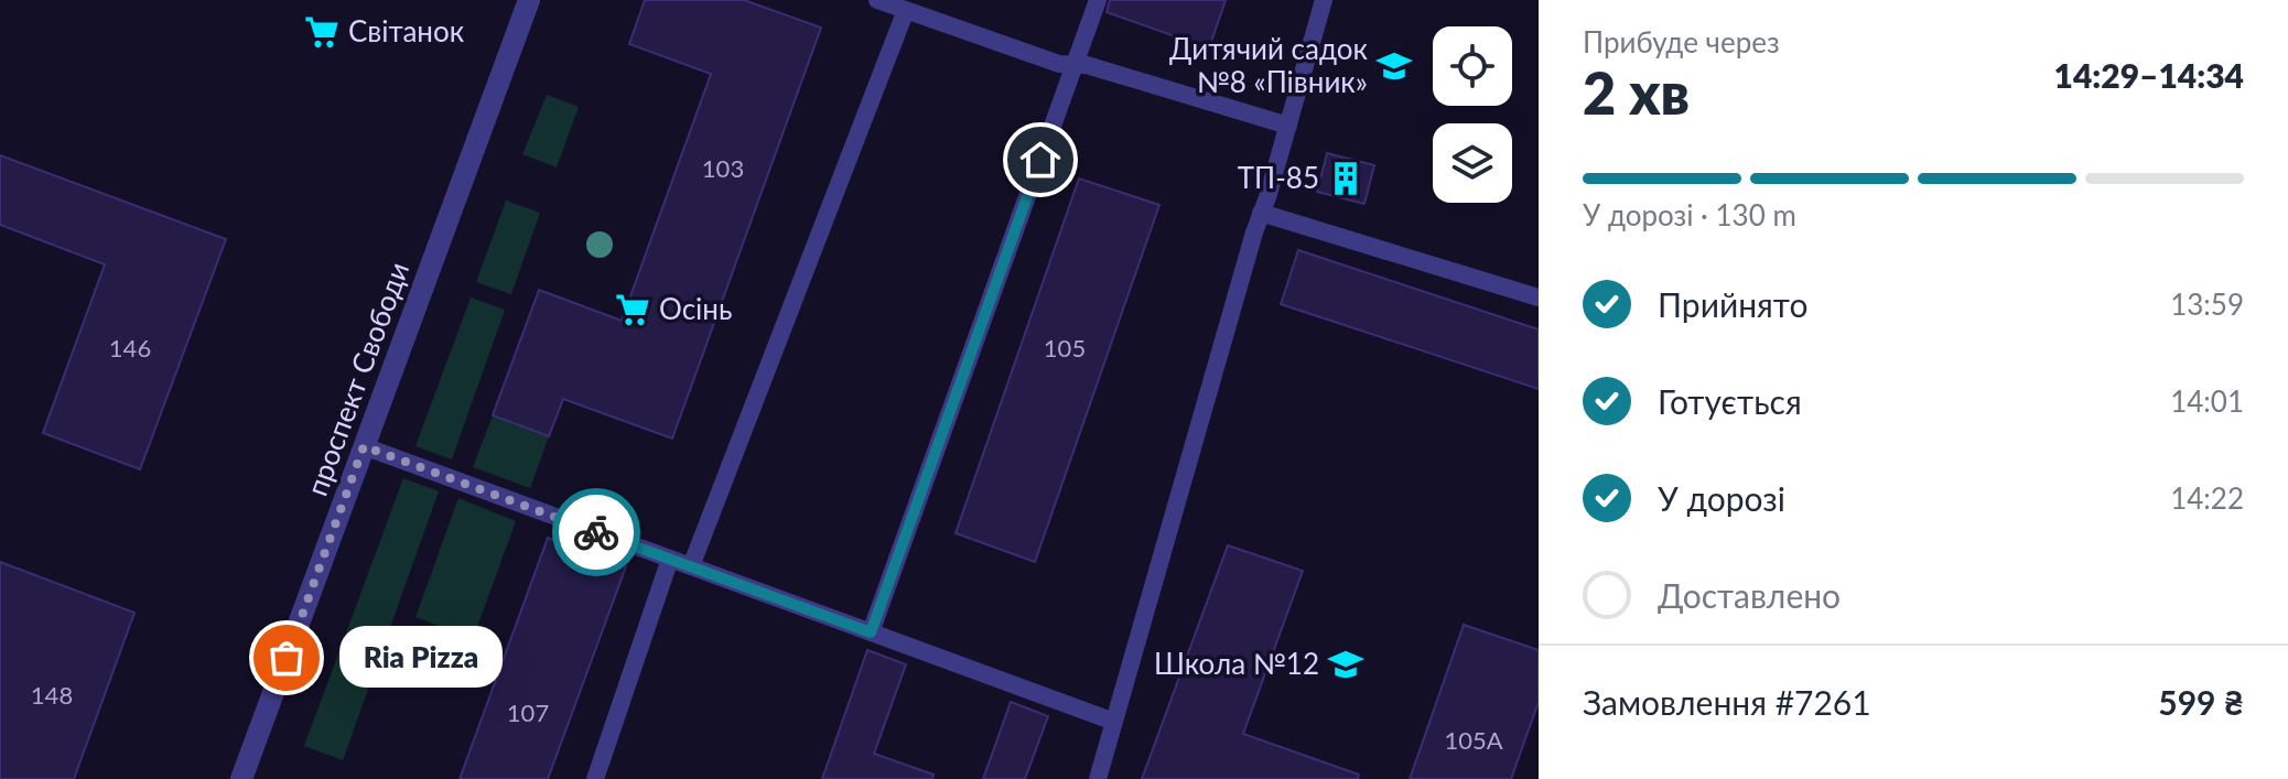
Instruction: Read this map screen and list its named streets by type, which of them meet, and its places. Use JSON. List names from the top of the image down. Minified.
{"streets":{"street":["проспект Свободи"]},"places":{"supermarket":["Свiтанок","Осінь"],"school or university":["Дитячий садок №8 «Півник»","Школа №12"],"building":["ТП-85"],"other":["Ria Pizza"]},"house_numbers":["103","146","105","148","107","105А"],"page":{"heading":["2 хв","Прибуде через","14:29–14:34"],"panel":["Замовлення #7261","599 ₴"],"bar":"У дорозі · 130 m","list":[["Прийнято","13:59"],["Готується","14:01"],["У дорозі","14:22"],"Доставлено"],"bubble":"Ria Pizza"}}
